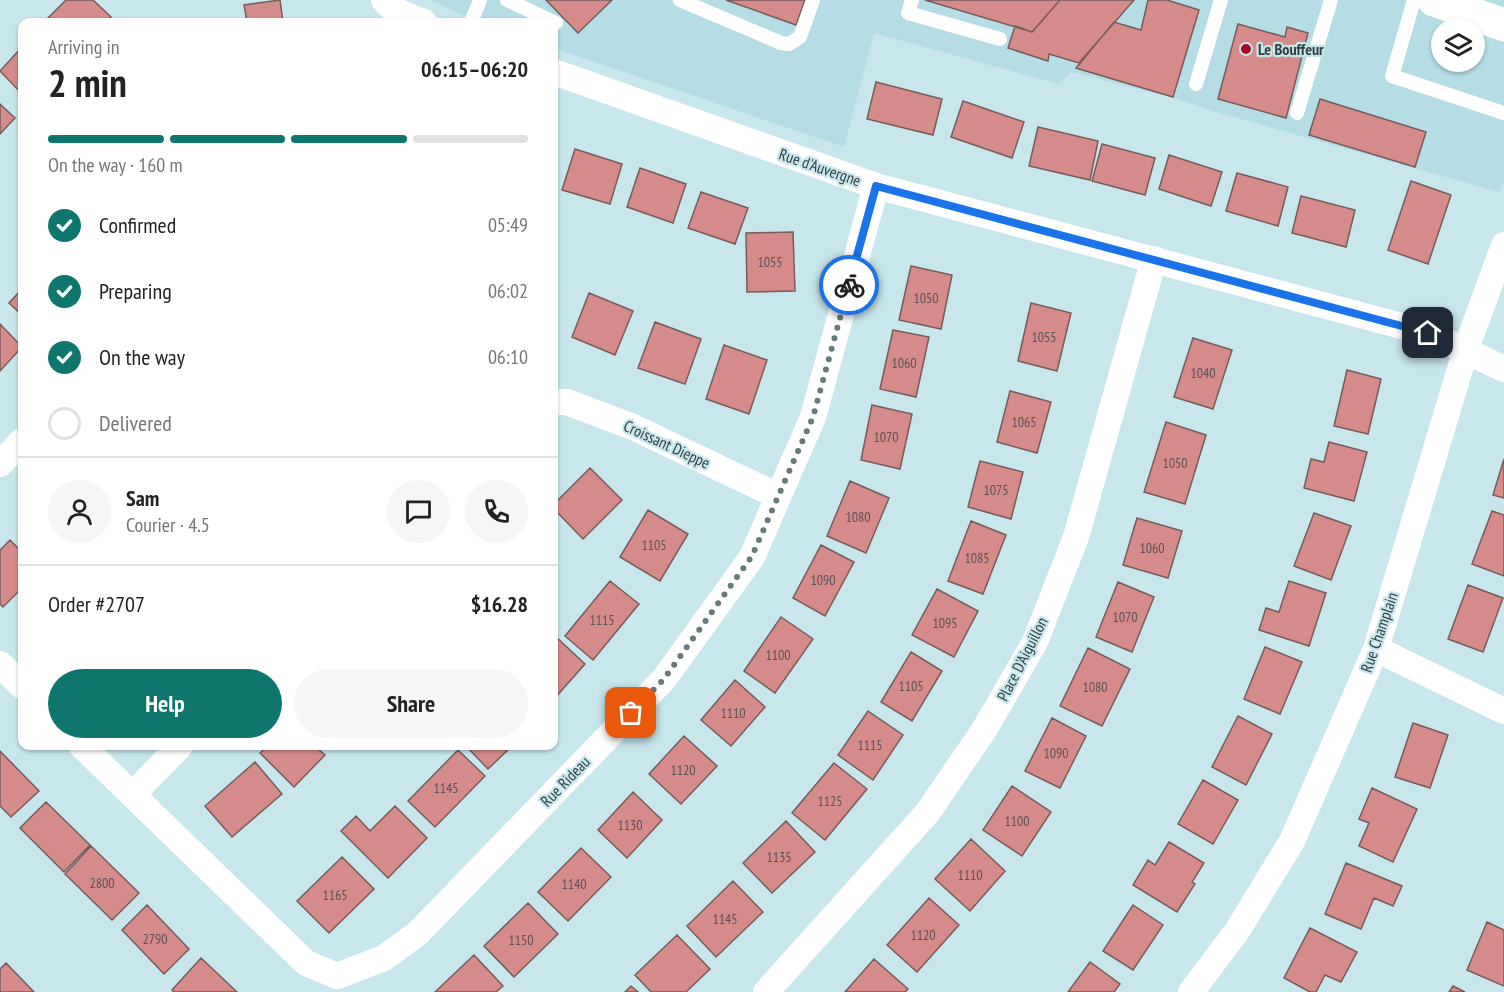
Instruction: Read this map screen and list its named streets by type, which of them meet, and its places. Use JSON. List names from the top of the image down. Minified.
{"streets":{"street":["Rue d'Auvergne","Croissant Dieppe","Rue Champlain","Place D'Aiguillon","Rue Rideau"]},"crossings":[["Rue d'Auvergne","Rue Champlain"],["Rue d'Auvergne","Place D'Aiguillon"],["Rue d'Auvergne","Rue Rideau"],["Croissant Dieppe","Rue Rideau"]],"places":["Le Bouffeur"],"house_numbers":["1055","1050","1055","1060","1040","1065","1070","1050","1075","1080","1105","1060","1085","1090","1070","1115","1095","1100","1105","1080","1110","1115","1090","1120","1145","1125","1100","1130","1135","1110","2800","1140","1165","1145","1120","2790","1150"],"page":{"heading":["2 min","Arriving in","06:15–06:20"],"panel":["Sam","Courier · 4.5","Order #2707","$16.28"],"bar":"On the way · 160 m","list":[["Confirmed","05:49"],["Preparing","06:02"],["On the way","06:10"],"Delivered"],"buttons":["Help","Share"]}}
